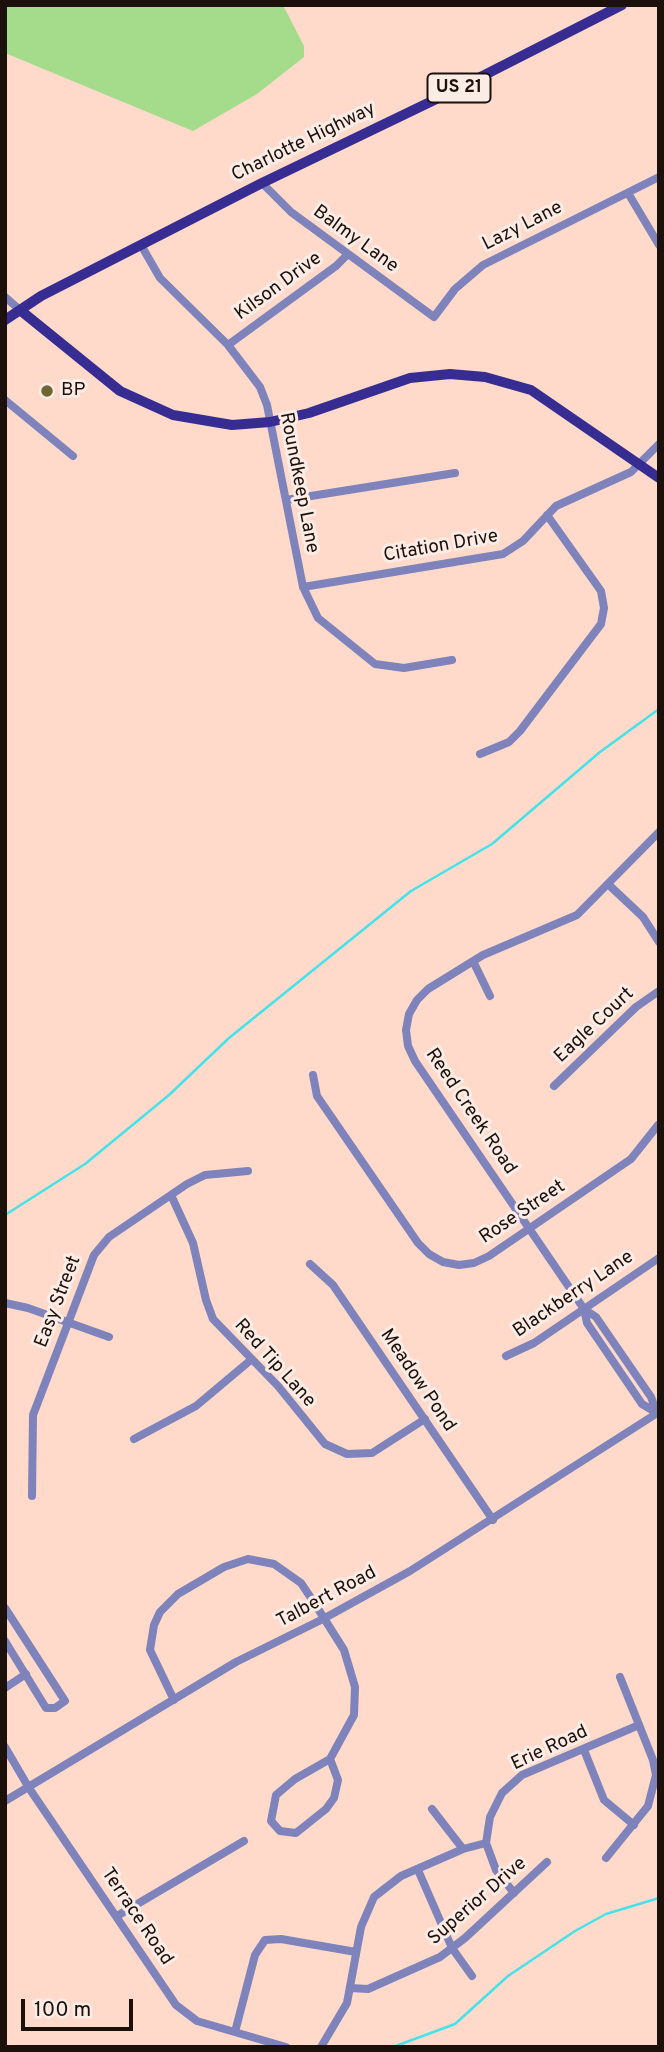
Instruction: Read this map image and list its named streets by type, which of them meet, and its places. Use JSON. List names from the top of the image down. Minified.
{"streets":{"main road":["US 21","Charlotte Highway"],"street":["Lazy Lane","Balmy Lane","Kilson Drive","Roundkeep Lane","Citation Drive","Eagle Court","Reed Creek Road","Rose Street","Blackberry Lane","Easy Street","Red Tip Lane","Meadow Pond","Talbert Road","Erie Road","Superior Drive","Terrace Road"]},"crossings":[["Charlotte Highway","Balmy Lane"],["Charlotte Highway","Roundkeep Lane"],["Lazy Lane","Balmy Lane"],["Balmy Lane","Kilson Drive"],["Kilson Drive","Roundkeep Lane"],["Roundkeep Lane","Citation Drive"],["Reed Creek Road","Rose Street"],["Reed Creek Road","Blackberry Lane"],["Reed Creek Road","Talbert Road"],["Easy Street","Red Tip Lane"],["Red Tip Lane","Meadow Pond"],["Meadow Pond","Talbert Road"],["Talbert Road","Terrace Road"]],"places":["BP"],"scale_bar":"100 m"}
